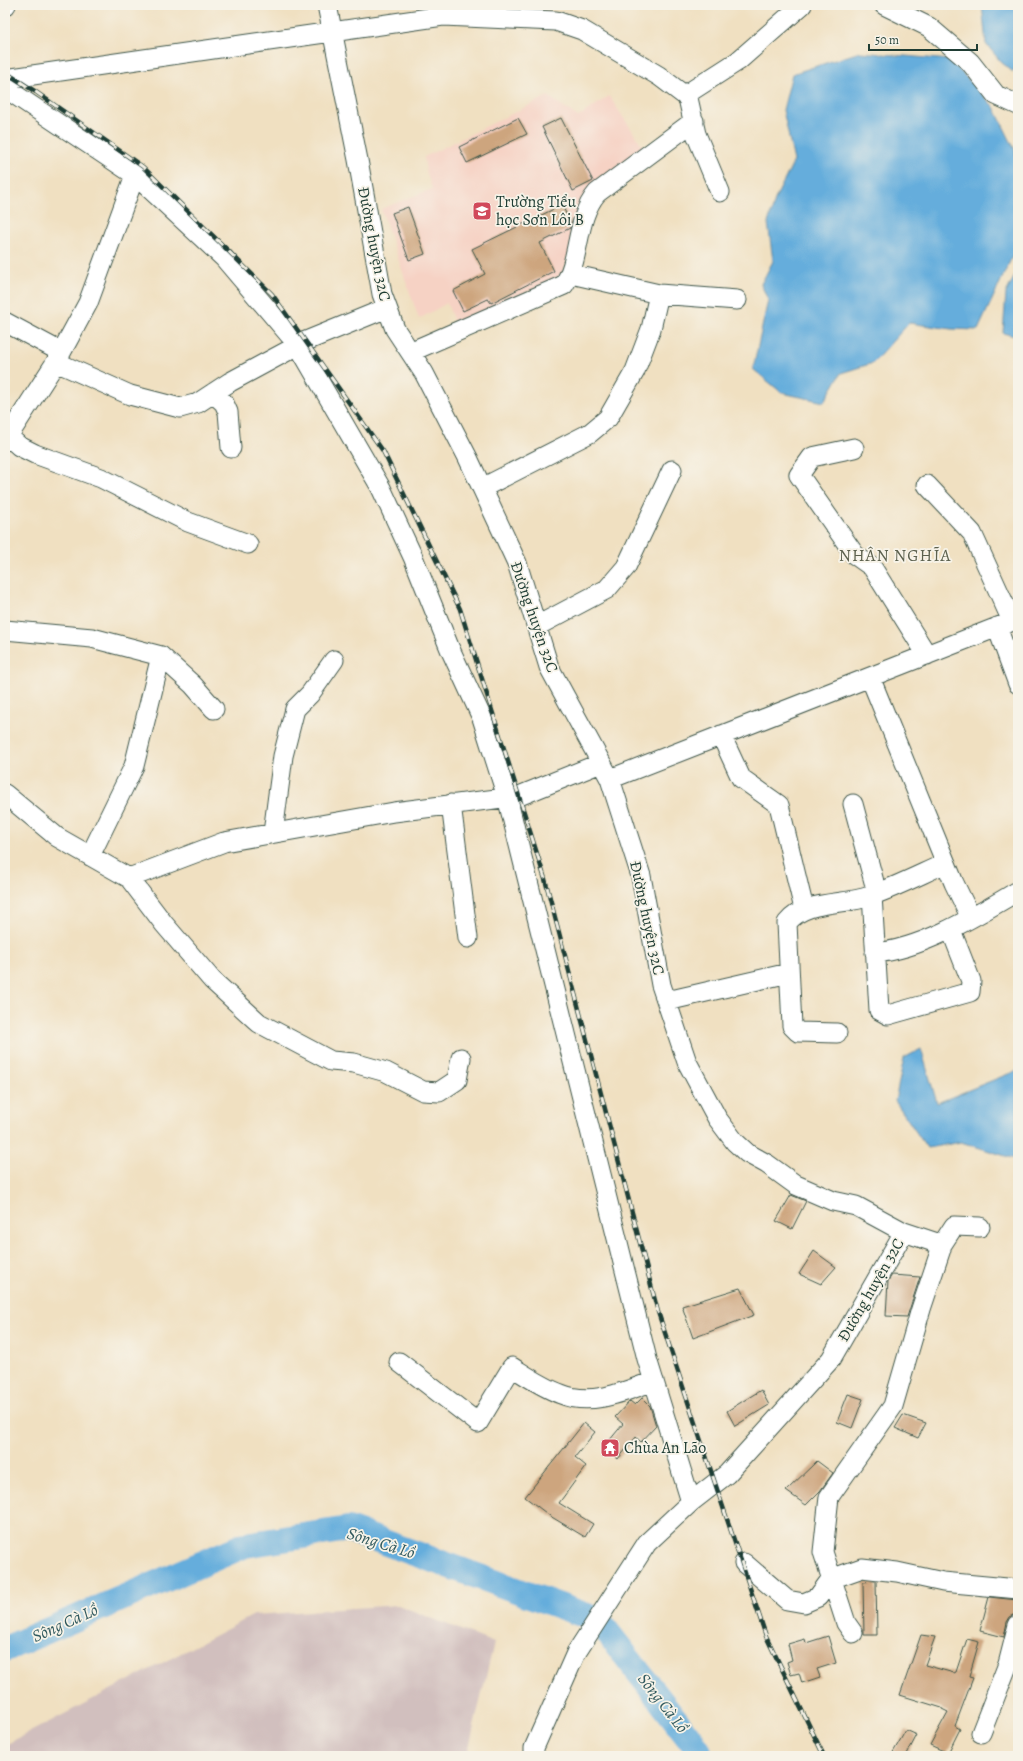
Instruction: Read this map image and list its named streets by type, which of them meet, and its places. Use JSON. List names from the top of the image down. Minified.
{"streets":{"street":["Đường huyện 32C"]},"districts":["NHÂN NGHĨA"],"water":["Sông Cà Lồ"],"places":{"school or university":["Trường Tiểu học Sơn Lôi B"],"temple":["Chùa An Lão"]},"scale_bar":"50 m"}
